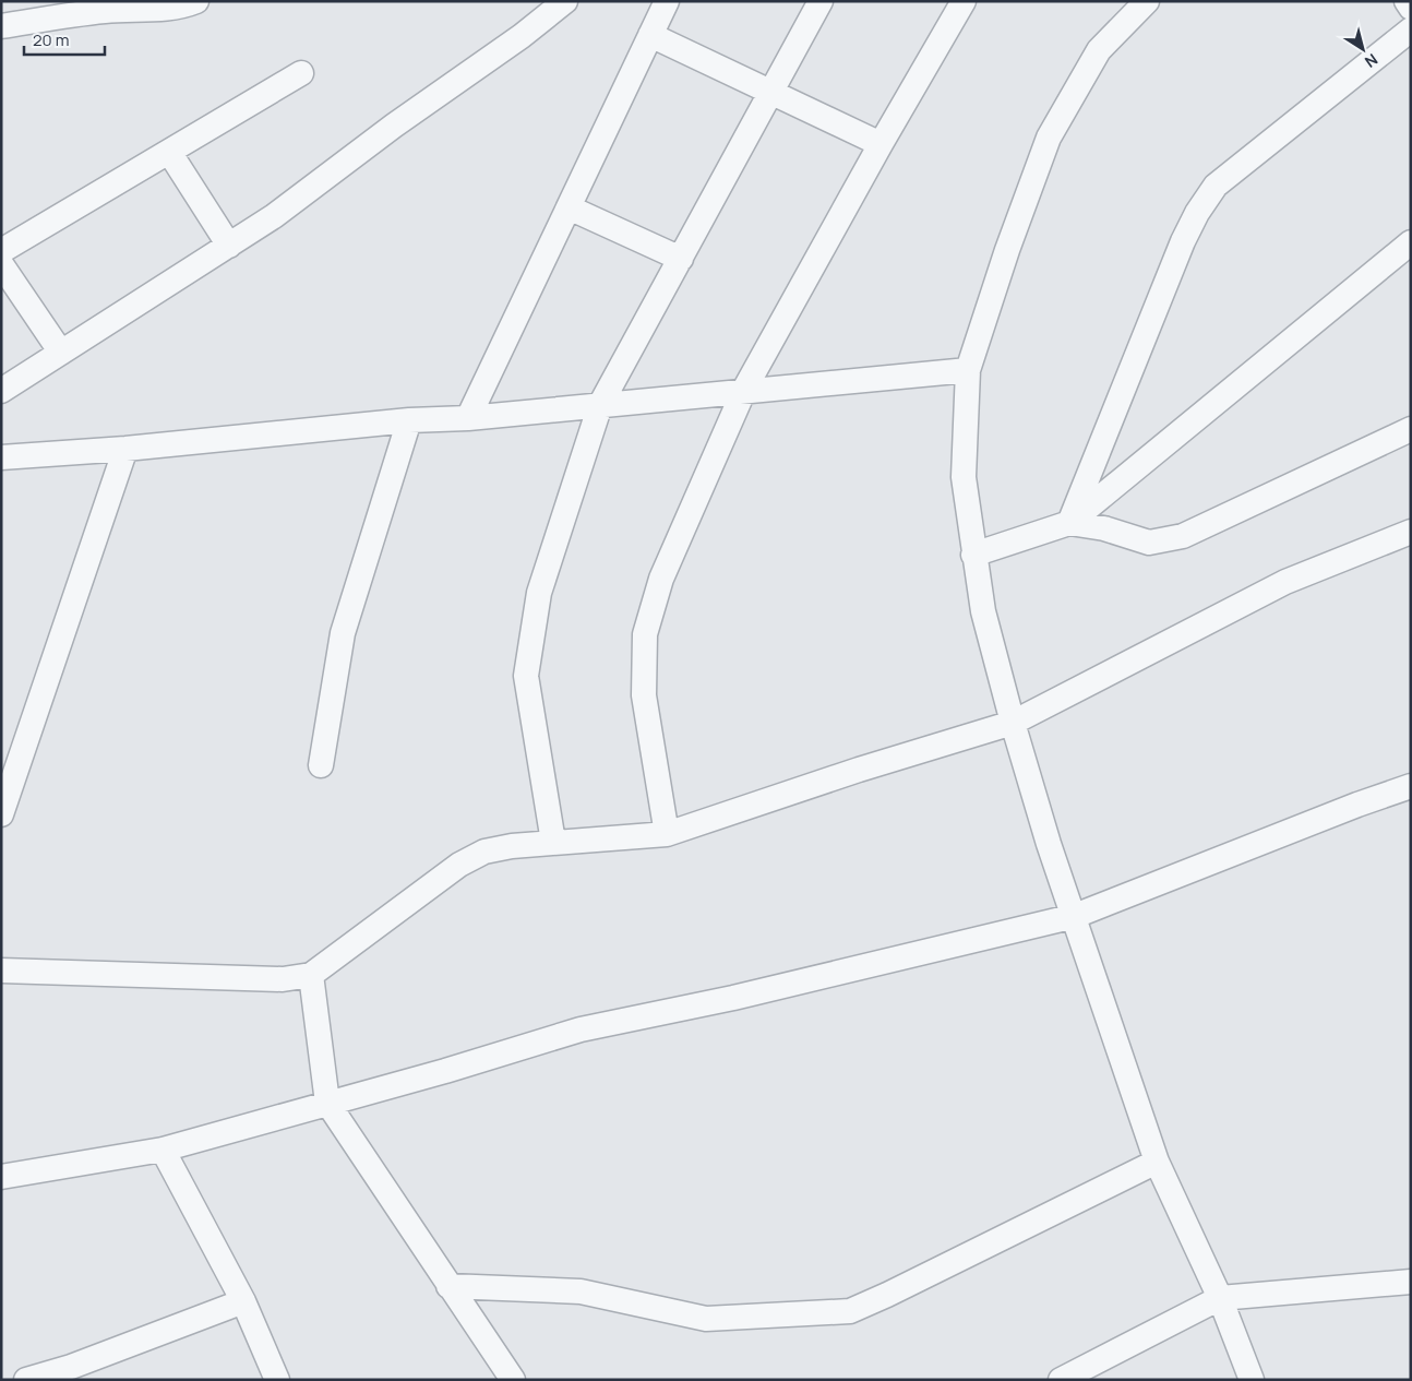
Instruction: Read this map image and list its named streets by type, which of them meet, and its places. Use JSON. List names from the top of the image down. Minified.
{"scale_bar":"20 m","north":"bottom right"}
